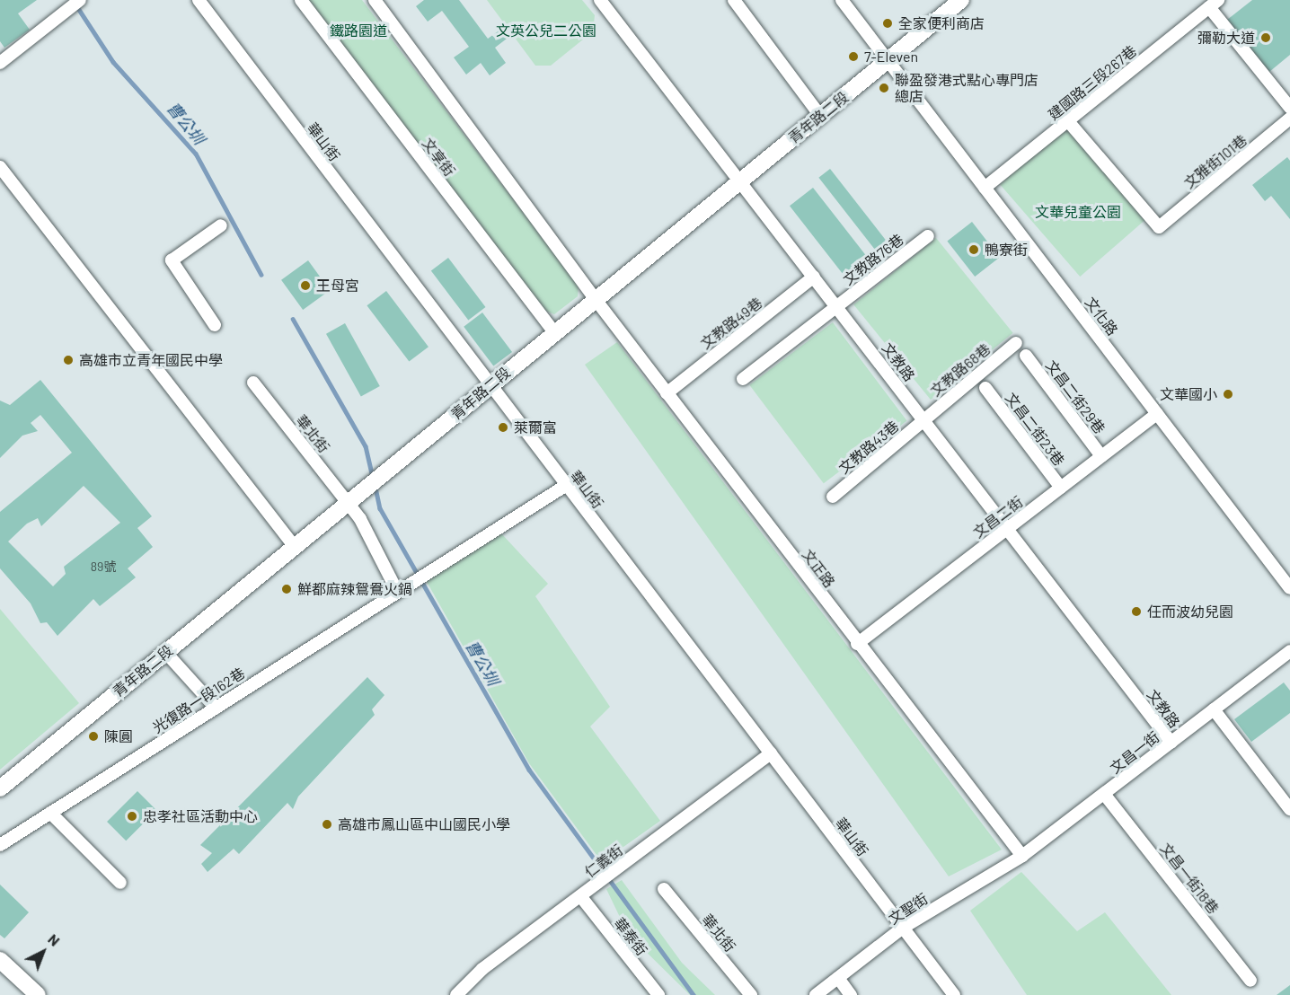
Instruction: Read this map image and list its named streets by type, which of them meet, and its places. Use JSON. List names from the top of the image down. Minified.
{"streets":{"street":["建國路三段267巷","青年路二段","華山街","文享街","文雅街101巷","文教路76巷","文化路","文教路49巷","文教路","文教路68巷","文昌二街29巷","文昌二街23巷","華北街","文教路43巷","文昌二街","文正路","光復路一段162巷","文昌一街","仁義街","文昌一街18巷","文聖街","華泰街"]},"crossings":[["建國路三段267巷","文雅街101巷"],["建國路三段267巷","文化路"],["青年路二段","華山街"],["青年路二段","文享街"],["青年路二段","文化路"],["青年路二段","文教路"],["青年路二段","華北街"],["青年路二段","文正路"],["華山街","光復路一段162巷"],["華山街","仁義街"],["華山街","文聖街"],["文教路76巷","文教路"],["文化路","文昌二街"],["文教路49巷","文教路"],["文教路49巷","文正路"],["文教路","文教路68巷"],["文教路","文教路43巷"],["文教路","文昌二街"],["文教路","文昌一街"],["文教路68巷","文教路43巷"],["文昌二街29巷","文昌二街"],["文昌二街23巷","文昌二街"],["華北街","光復路一段162巷"],["文昌二街","文正路"],["文正路","文昌一街"],["文正路","文聖街"],["文昌一街","文昌一街18巷"],["文昌一街","文聖街"],["仁義街","華泰街"]],"water":["曹公圳"],"parks":["鐵路園道","文英公兒二公園","文華兒童公園"],"places":["全家便利商店","彌勒大道","7-Eleven","聯盈發港式點心專門店 總店","鴨寮街","王母宮","高雄市立青年國民中學","文華國小","萊爾富","鮮都麻辣鴛鴦火鍋","任而波幼兒園","陳圓","忠孝社區活動中心","高雄市鳳山區中山國民小學"],"house_numbers":["89號"],"north":"top right"}
